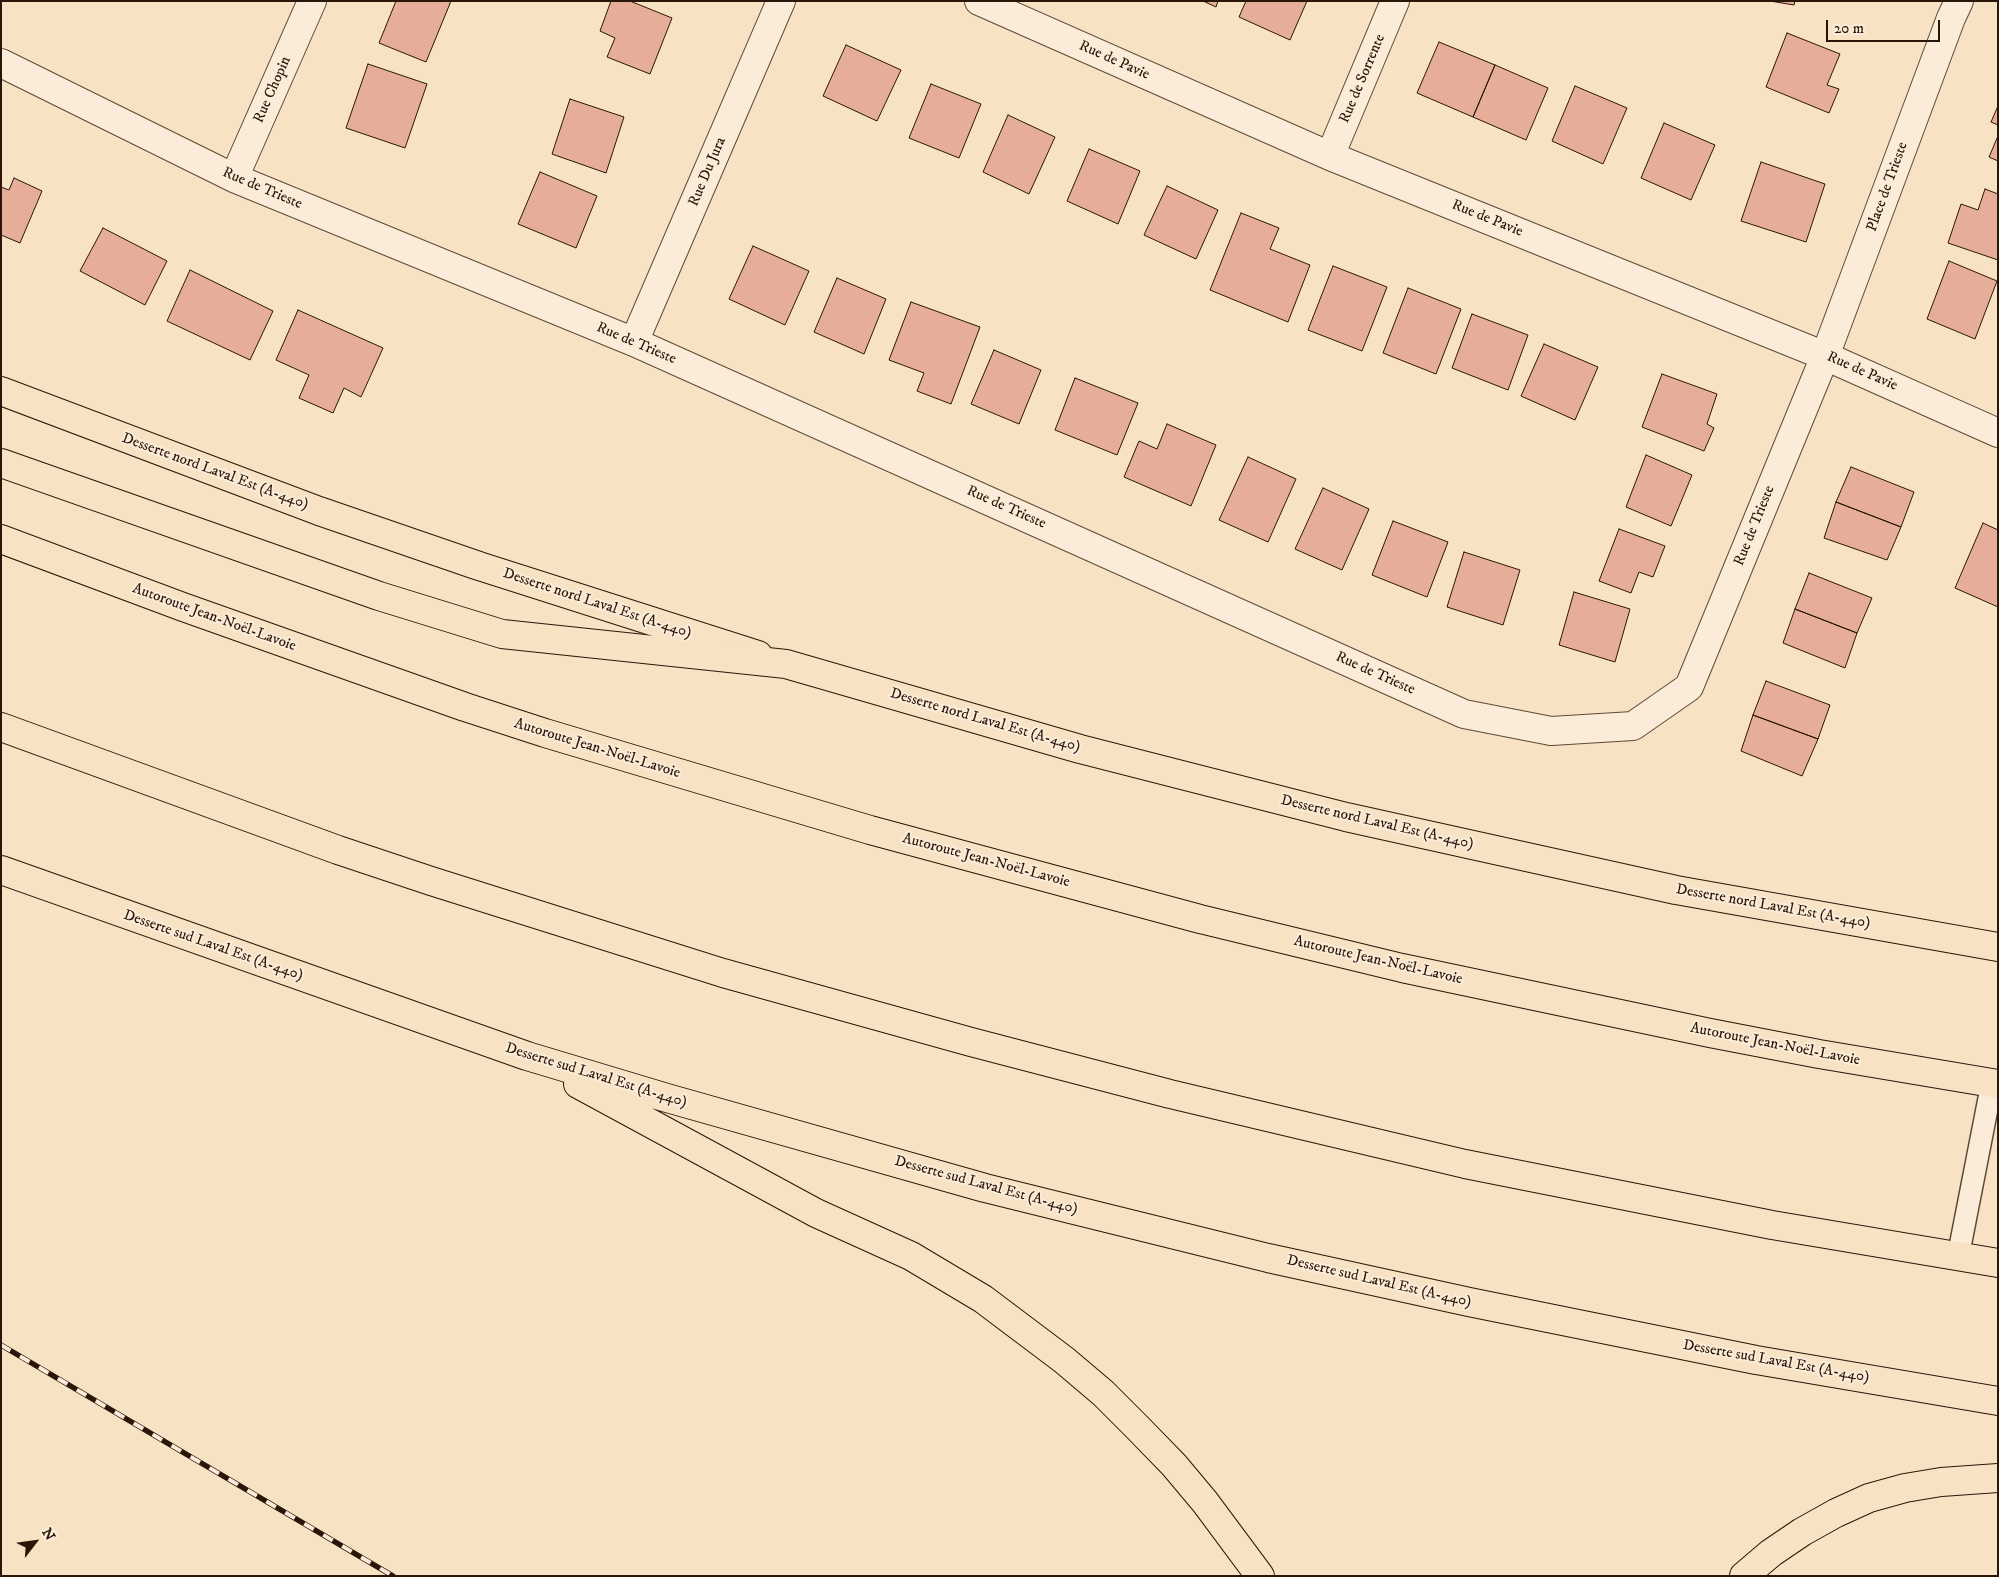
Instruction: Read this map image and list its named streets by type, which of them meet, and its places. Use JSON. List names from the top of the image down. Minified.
{"streets":{"main road":["Desserte nord Laval Est (A-440)","Autoroute Jean-Noël-Lavoie","Desserte sud Laval Est (A-440)"],"street":["Rue de Pavie","Rue de Sorrente","Rue Chopin","Rue Du Jura","Place de Trieste","Rue de Trieste"]},"crossings":[["Rue de Pavie","Rue de Sorrente"],["Rue de Pavie","Place de Trieste"],["Rue de Pavie","Rue de Trieste"],["Rue Chopin","Rue de Trieste"],["Rue Du Jura","Rue de Trieste"],["Place de Trieste","Rue de Trieste"]],"scale_bar":"20 m","north":"top right"}
